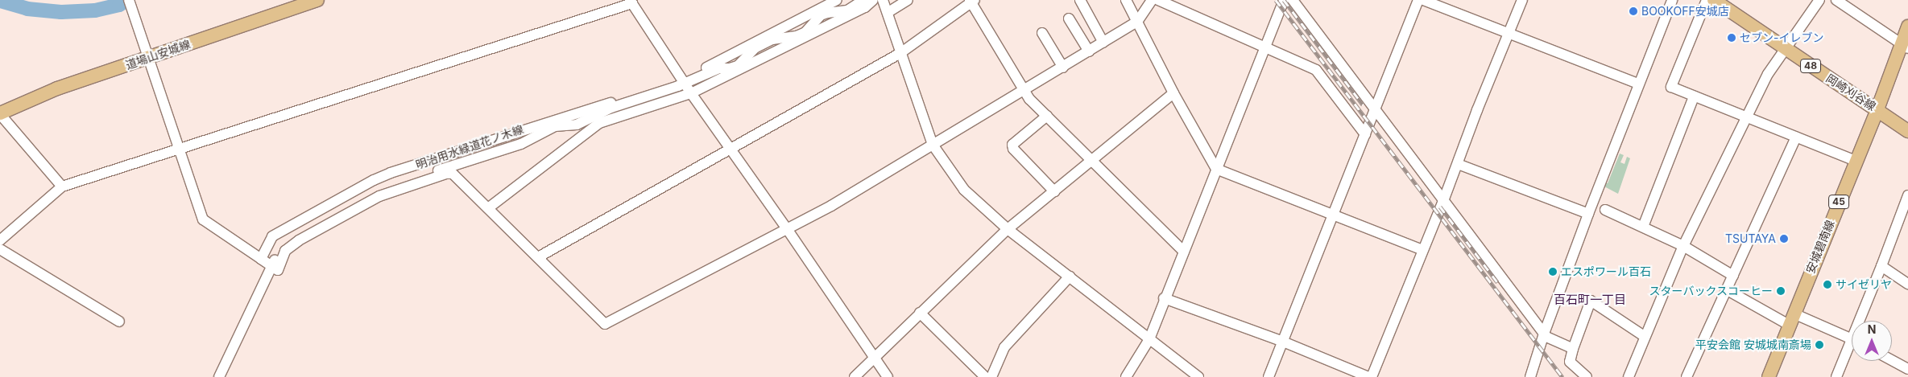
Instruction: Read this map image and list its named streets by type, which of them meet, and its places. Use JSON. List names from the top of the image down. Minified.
{"streets":{"main road":["道場山安城線","48","岡崎刈谷線","45","安城碧南線"],"street":["明治用水緑道花ノ木線"]},"crossings":[["岡崎刈谷線","安城碧南線"]],"districts":["百石町一丁目"],"places":["BOOKOFF安城店","セブン-イレブン","TSUTAYA","エスポワール百石","サイゼリヤ","スターバックスコーヒー","平安会館 安城城南斎場"],"north":"top"}
